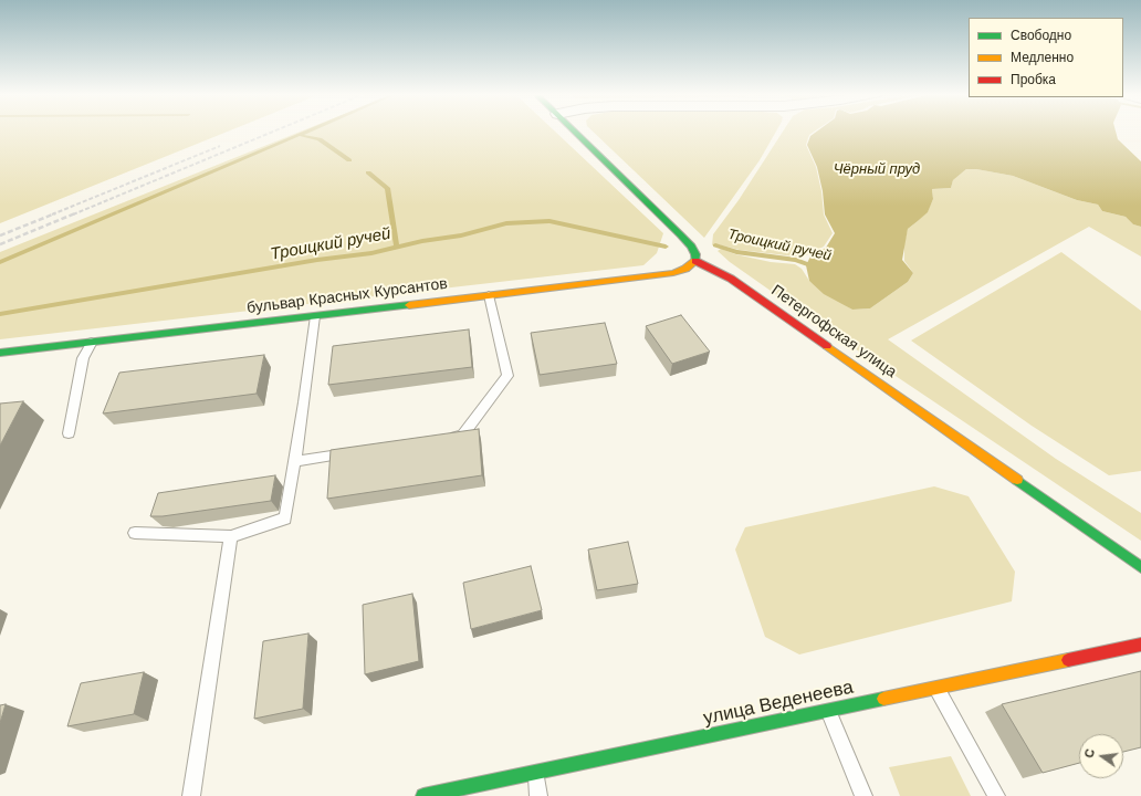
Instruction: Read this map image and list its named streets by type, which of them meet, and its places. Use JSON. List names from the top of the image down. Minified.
{"streets":{"main road":["бульвар Красных Курсантов","Петергофская улица","улица Веденеева"]},"crossings":[["бульвар Красных Курсантов","Петергофская улица"]],"water":["Чёрный пруд","Троицкий ручей"],"legend":["Свободно","Медленно","Пробка"],"north":"left"}
